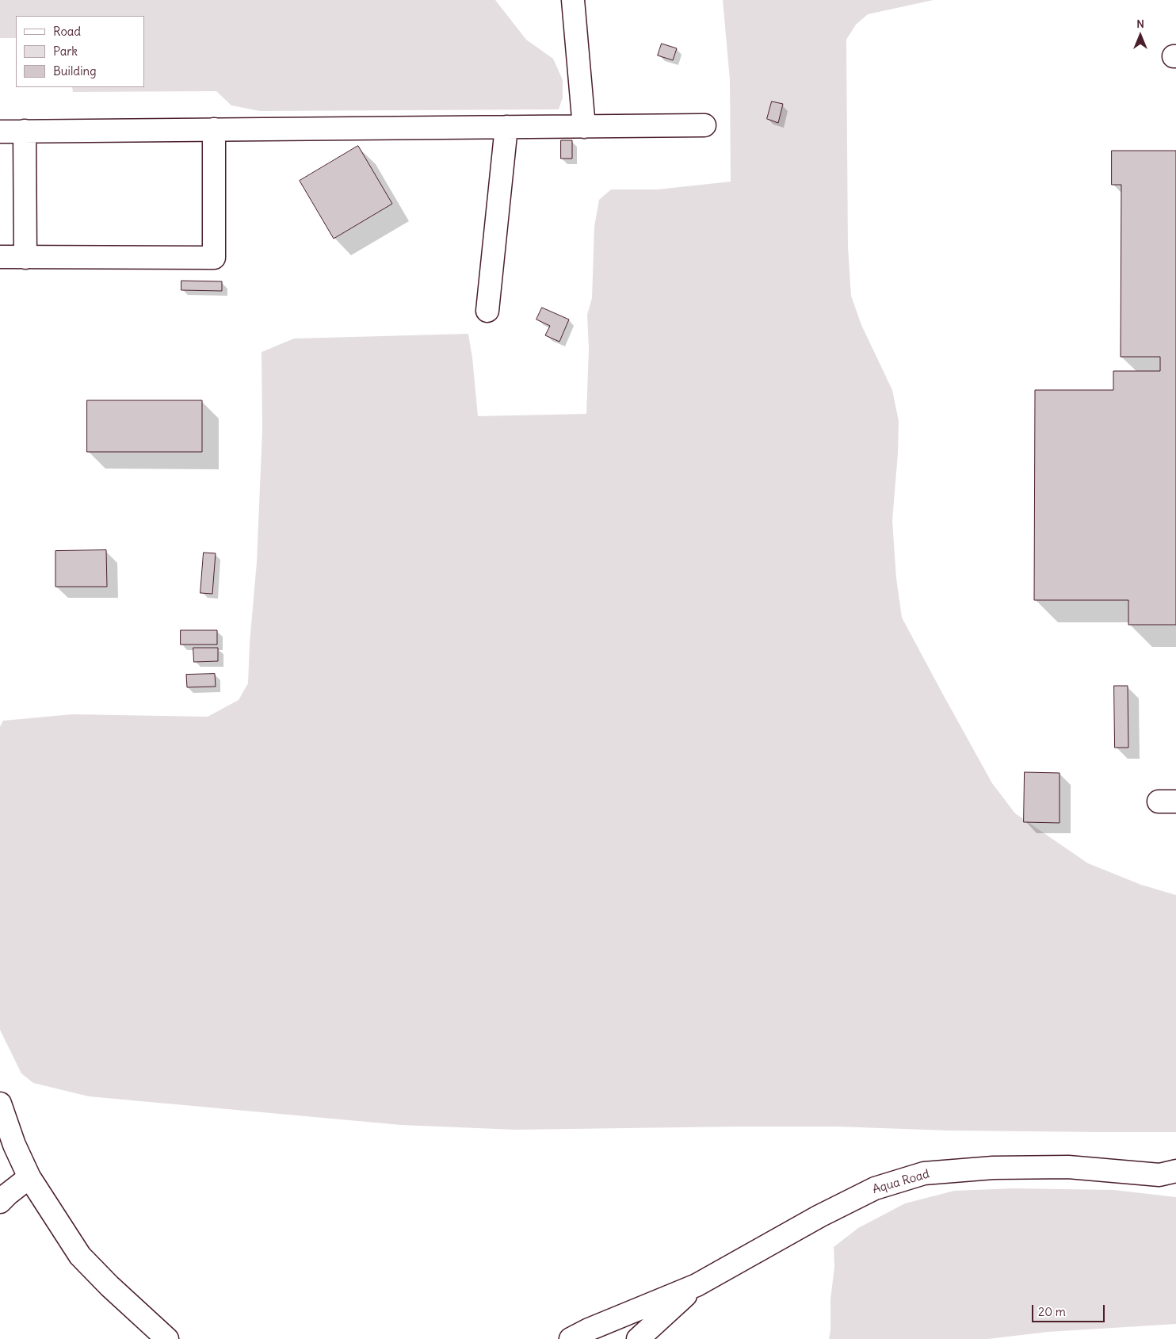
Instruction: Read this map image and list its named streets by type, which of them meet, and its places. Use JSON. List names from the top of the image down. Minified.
{"streets":{"street":["Aqua Road"]},"legend":["Road","Park","Building"],"scale_bar":"20 m","north":"top"}
